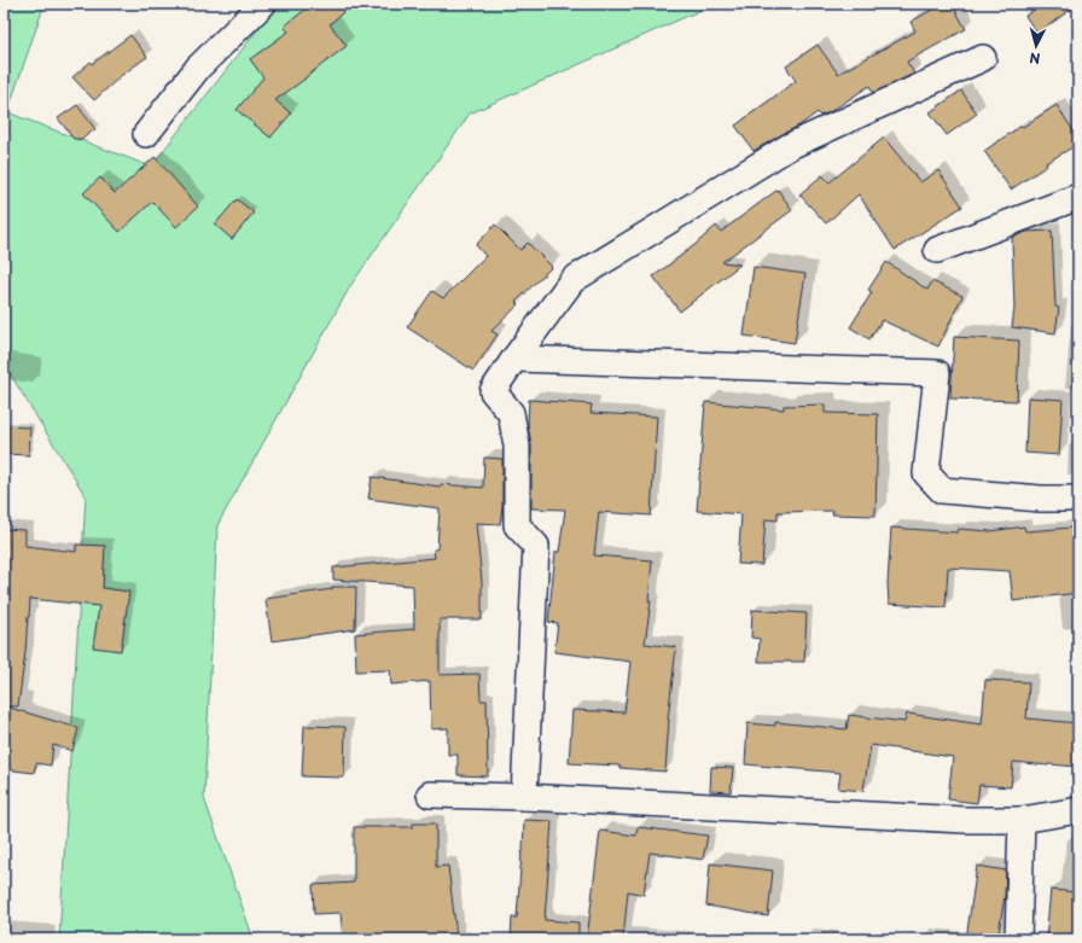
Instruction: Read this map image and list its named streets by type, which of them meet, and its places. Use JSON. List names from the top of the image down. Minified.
{"north":"bottom"}
